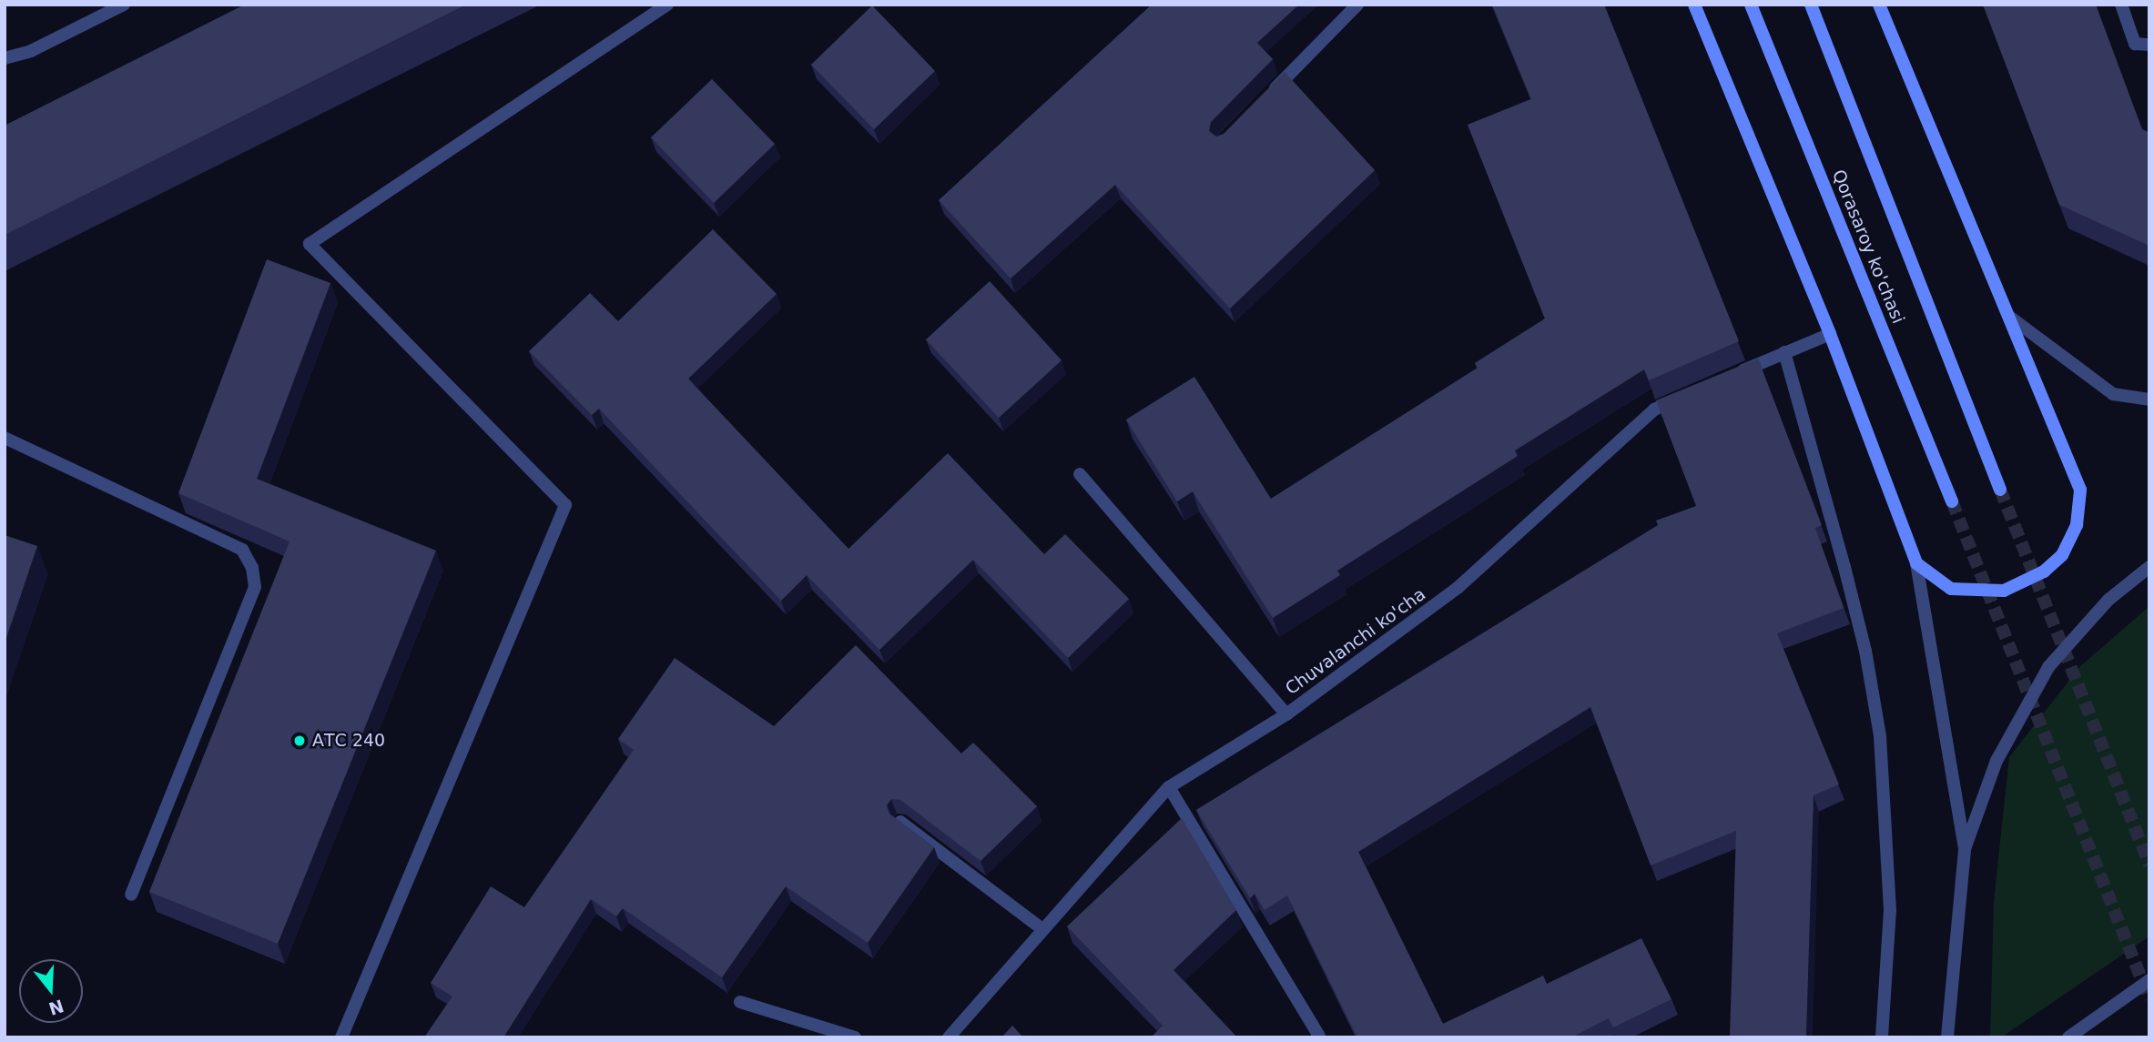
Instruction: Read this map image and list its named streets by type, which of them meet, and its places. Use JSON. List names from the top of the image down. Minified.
{"streets":{"main road":["Qorasaroy ko'chasi"],"street":["Chuvalanchi ko'cha"]},"places":["АТС 240"],"north":"bottom"}
